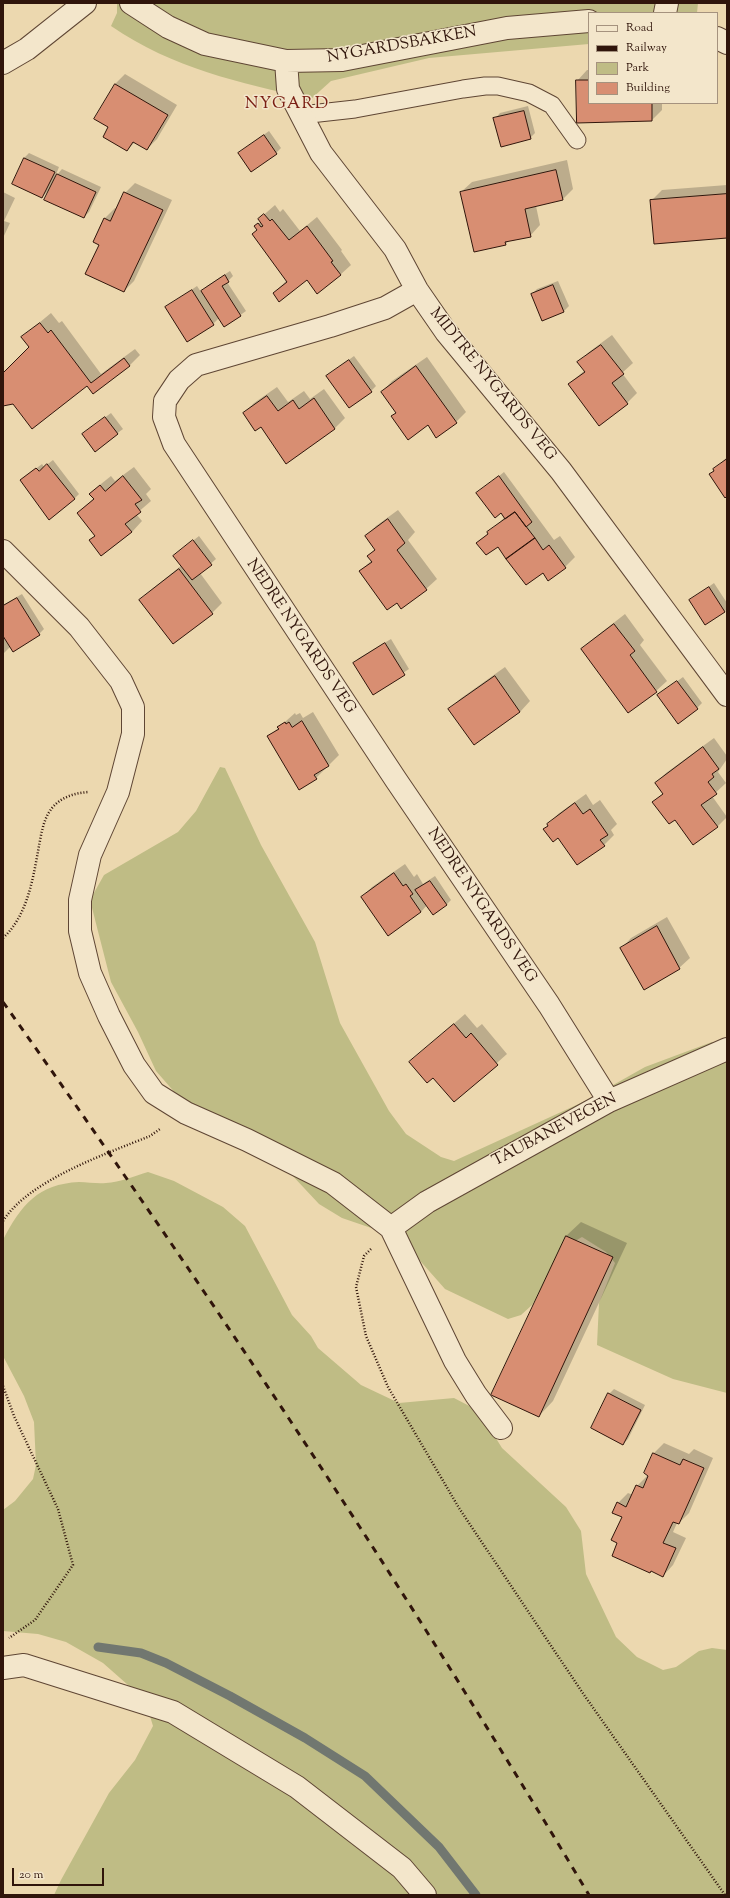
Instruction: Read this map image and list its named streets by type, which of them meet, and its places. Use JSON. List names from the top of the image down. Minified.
{"streets":{"street":["NYGARDSBAKKEN","MIDTRE NYGARDS VEG","NEDRE NYGARDS VEG","TAUBANEVEGEN"]},"crossings":[["NYGARDSBAKKEN","MIDTRE NYGARDS VEG"],["MIDTRE NYGARDS VEG","NEDRE NYGARDS VEG"],["NEDRE NYGARDS VEG","TAUBANEVEGEN"]],"districts":["NYGARD"],"legend":["Road","Railway","Park","Building"],"scale_bar":"20 m"}
